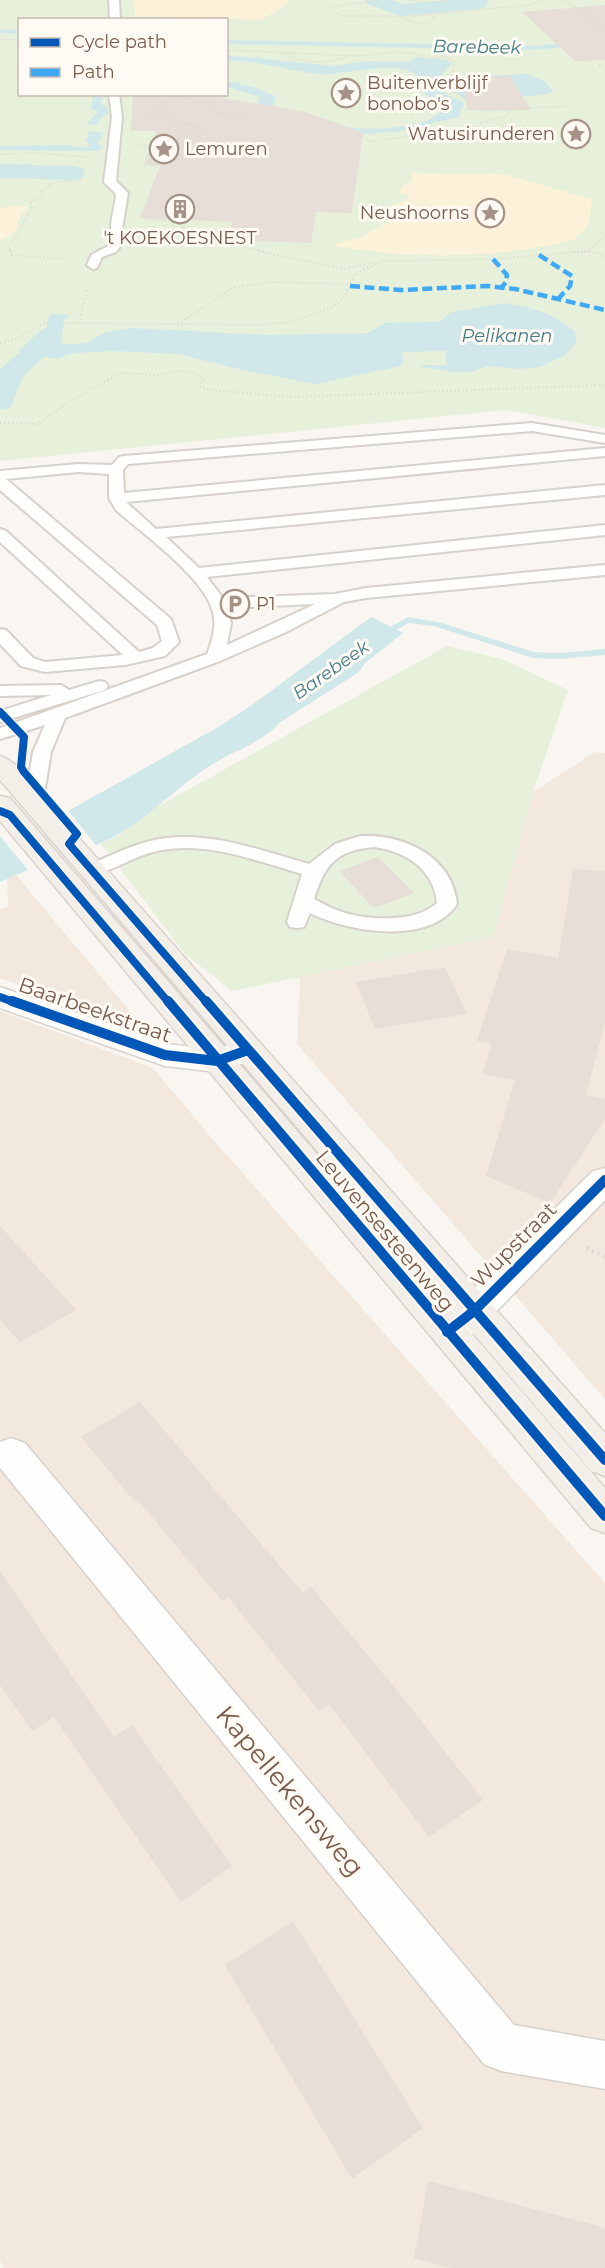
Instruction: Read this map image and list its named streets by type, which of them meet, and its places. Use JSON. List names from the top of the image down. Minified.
{"streets":{"main road":["Leuvensesteenweg"],"street":["Baarbeekstraat","Wupstraat","Kapellekensweg"]},"crossings":[["Baarbeekstraat","Leuvensesteenweg"],["Leuvensesteenweg","Wupstraat"]],"water":["Barebeek","Pelikanen"],"places":{"place":["Buitenverblijf bonobo's","Watusirunderen","Lemuren","Neushoorns"],"building":["'t KOEKOESNEST"],"parking":["P1"]},"legend":["Cycle path","Path"]}
